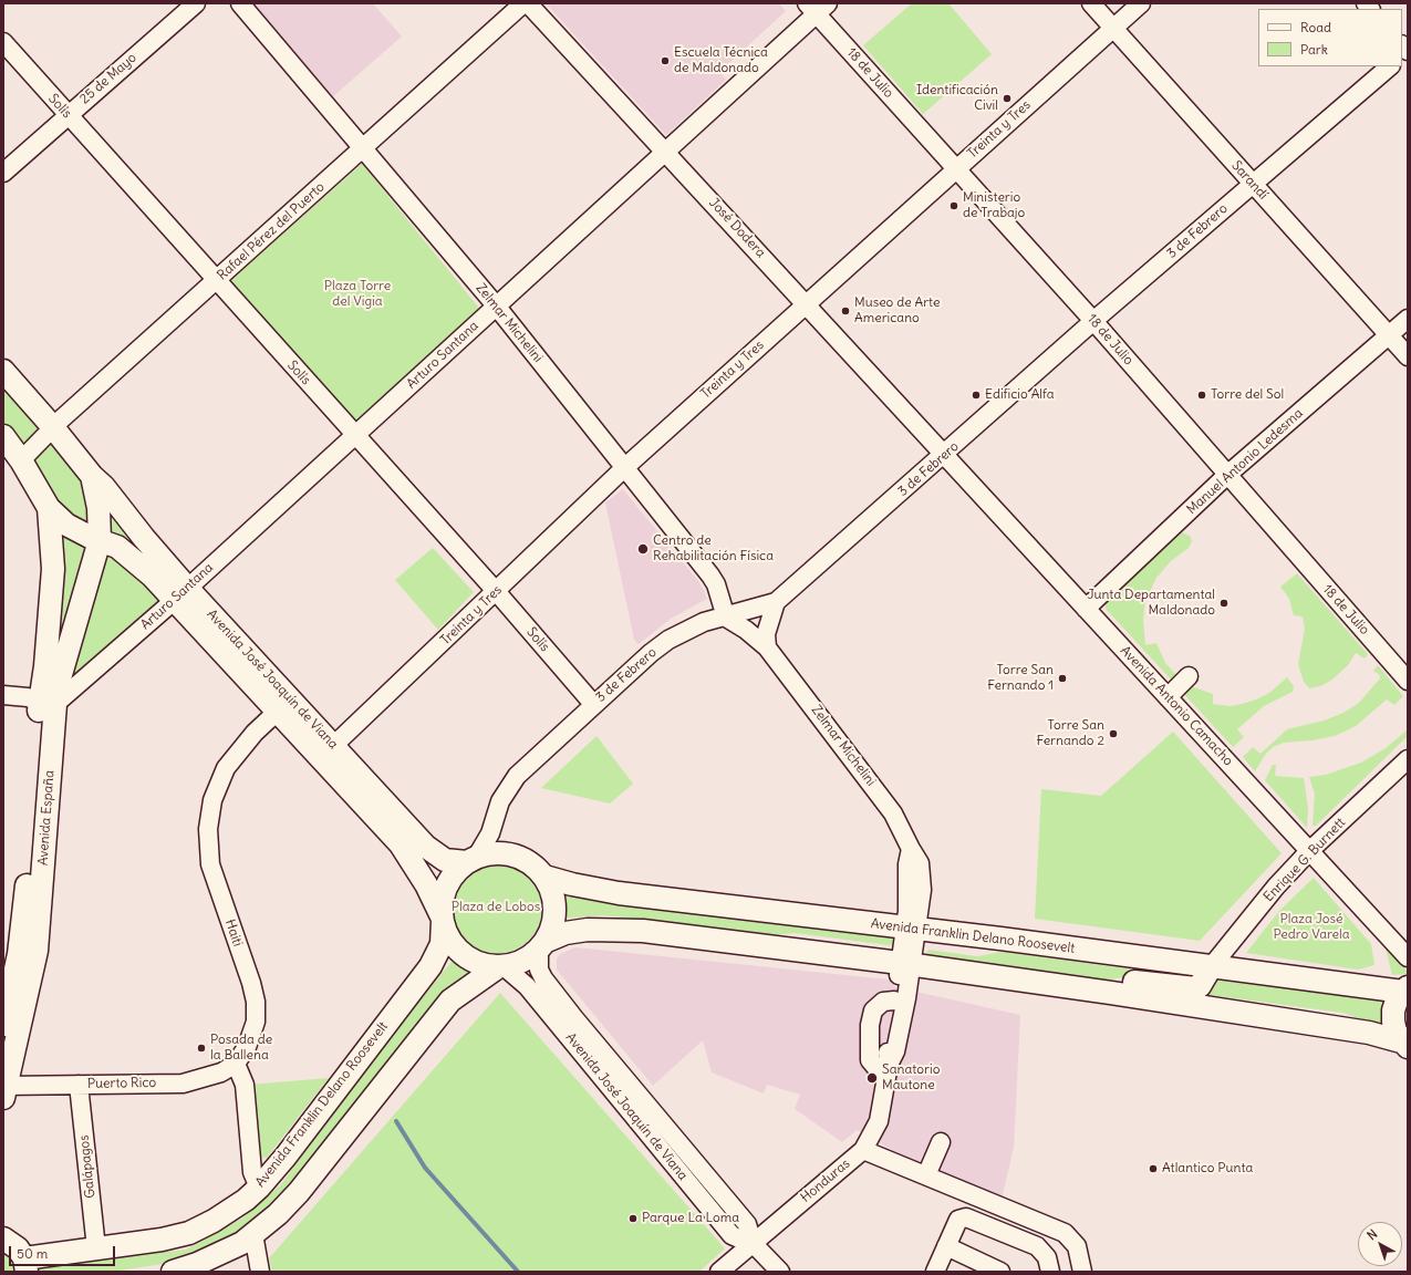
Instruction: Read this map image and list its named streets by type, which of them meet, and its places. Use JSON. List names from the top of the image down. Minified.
{"streets":{"main road":["Avenida José Joaquín de Viana","Avenida España","Avenida Franklin Delano Roosevelt"],"street":["18 de Julio","25 de Mayo","Solís","Treinta y Tres","Sarandí","José Dodera","Rafael Pérez del Puerto","3 de Febrero","Zelmar Michelini","Arturo Santana","Manuel Antonio Ledesma","Avenida Antonio Camacho","Enrique G. Burnett","Haiti","Puerto Rico","Galápagos","Honduras"]},"crossings":[["18 de Julio","Treinta y Tres"],["18 de Julio","3 de Febrero"],["18 de Julio","Arturo Santana"],["18 de Julio","Manuel Antonio Ledesma"],["25 de Mayo","Solís"],["Solís","Treinta y Tres"],["Solís","Rafael Pérez del Puerto"],["Solís","3 de Febrero"],["Solís","Arturo Santana"],["Treinta y Tres","Sarandí"],["Treinta y Tres","José Dodera"],["Treinta y Tres","Zelmar Michelini"],["Treinta y Tres","Avenida José Joaquín de Viana"],["Sarandí","3 de Febrero"],["Sarandí","Manuel Antonio Ledesma"],["José Dodera","3 de Febrero"],["José Dodera","Arturo Santana"],["José Dodera","Avenida Antonio Camacho"],["Rafael Pérez del Puerto","Zelmar Michelini"],["Rafael Pérez del Puerto","Avenida José Joaquín de Viana"],["3 de Febrero","Zelmar Michelini"],["3 de Febrero","Avenida José Joaquín de Viana"],["3 de Febrero","Avenida Antonio Camacho"],["3 de Febrero","Avenida Franklin Delano Roosevelt"],["Zelmar Michelini","Arturo Santana"],["Zelmar Michelini","Avenida Franklin Delano Roosevelt"],["Zelmar Michelini","Honduras"],["Arturo Santana","Avenida José Joaquín de Viana"],["Arturo Santana","Avenida España"],["Manuel Antonio Ledesma","Avenida Antonio Camacho"],["Avenida José Joaquín de Viana","Avenida España"],["Avenida José Joaquín de Viana","Haiti"],["Avenida José Joaquín de Viana","Avenida Franklin Delano Roosevelt"],["Avenida José Joaquín de Viana","Honduras"],["Avenida Antonio Camacho","Enrique G. Burnett"],["Avenida España","Puerto Rico"],["Enrique G. Burnett","Avenida Franklin Delano Roosevelt"],["Haiti","Puerto Rico"],["Avenida Franklin Delano Roosevelt","Galápagos"],["Avenida Franklin Delano Roosevelt","Honduras"],["Puerto Rico","Galápagos"]],"parks":["Plaza Torre del Vigia","Plaza de Lobos","Plaza José Pedro Varela"],"places":["Escuela Técnica de Maldonado","Identificación Civil","Ministerio de Trabajo","Museo de Arte Americano","Edificio Alfa","Torre del Sol","Centro de Rehabilitación Física","Junta Departamental Maldonado","Torre San Fernando 1","Torre San Fernando 2","Posada de la Ballena","Sanatorio Mautone","Atlantico Punta","Parque La Loma"],"legend":["Road","Park"],"scale_bar":"50 m","north":"top left"}
